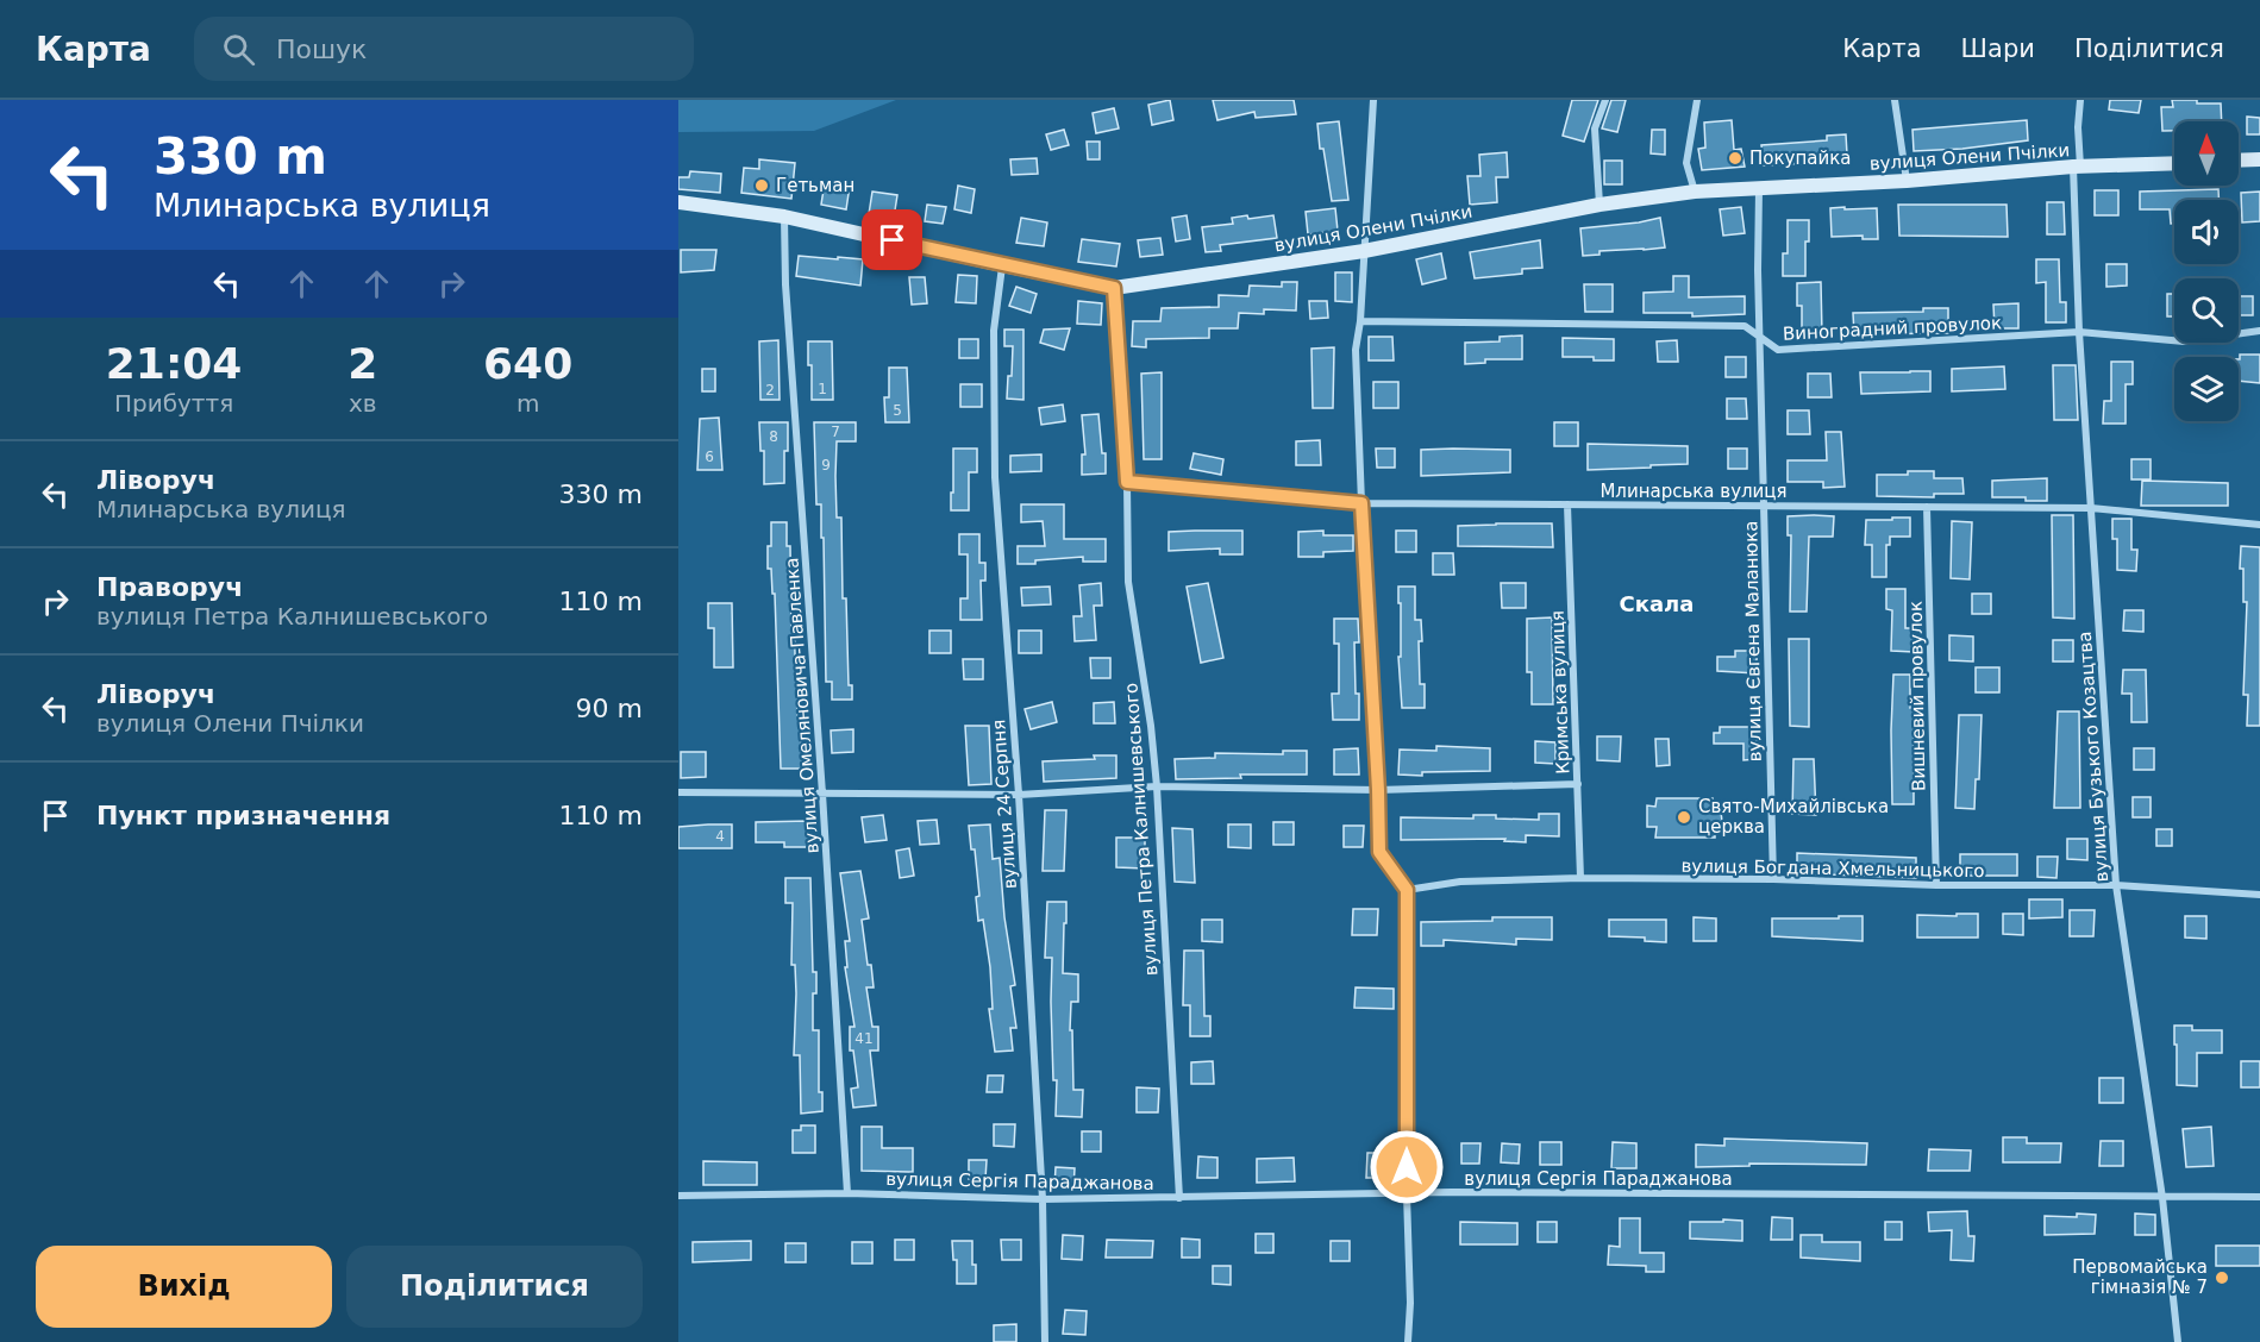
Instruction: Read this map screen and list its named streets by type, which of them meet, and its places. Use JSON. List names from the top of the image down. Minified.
{"streets":{"street":["вулиця Олени Пчілки","Виноградний провулок","Млинарська вулиця","вулиця Євгена Маланюка","Кримська вулиця","Вишневий провулок","вулиця Омеляновича-Павленка","вулиця Бузького Козацтва","вулиця 24 Серпня","вулиця Петра Калнишевського","вулиця Богдана Хмельницького","вулиця Сергія Параджанова"]},"crossings":[["вулиця Олени Пчілки","вулиця Євгена Маланюка"],["вулиця Олени Пчілки","вулиця Омеляновича-Павленка"],["вулиця Олени Пчілки","вулиця Бузького Козацтва"],["вулиця Олени Пчілки","вулиця 24 Серпня"],["вулиця Олени Пчілки","вулиця Петра Калнишевського"],["Виноградний провулок","вулиця Євгена Маланюка"],["Виноградний провулок","вулиця Бузького Козацтва"],["Млинарська вулиця","вулиця Євгена Маланюка"],["Млинарська вулиця","Кримська вулиця"],["Млинарська вулиця","Вишневий провулок"],["Млинарська вулиця","вулиця Бузького Козацтва"],["Млинарська вулиця","вулиця Петра Калнишевського"],["вулиця Євгена Маланюка","вулиця Богдана Хмельницького"],["Кримська вулиця","вулиця Богдана Хмельницького"],["Вишневий провулок","вулиця Богдана Хмельницького"],["вулиця Омеляновича-Павленка","вулиця Сергія Параджанова"],["вулиця Бузького Козацтва","вулиця Богдана Хмельницького"],["вулиця Бузького Козацтва","вулиця Сергія Параджанова"],["вулиця 24 Серпня","вулиця Сергія Параджанова"],["вулиця Петра Калнишевського","вулиця Сергія Параджанова"]],"districts":["Скала"],"places":["Покупайка","Гетьман","Свято-Михайлівська церква","Первомайська гімназія № 7"],"house_numbers":["1","2","5","7","8","6","9","4","41"],"north":"top","page":{"header":"Карта","search":"Пошук","nav":["Карта","Шари","Поділитися"],"turn":["330 m","Млинарська вулиця"],"eta":["21:04","Прибуття","2","хв","640","m"],"list":[{"name":"Ліворуч","note":"Млинарська вулиця","value":"330 m"},{"name":"Праворуч","note":"вулиця Петра Калнишевського","value":"110 m"},{"name":"Ліворуч","note":"вулиця Олени Пчілки","value":"90 m"},{"name":"Пункт призначення","value":"110 m"}],"buttons":["Вихід","Поділитися"]}}
